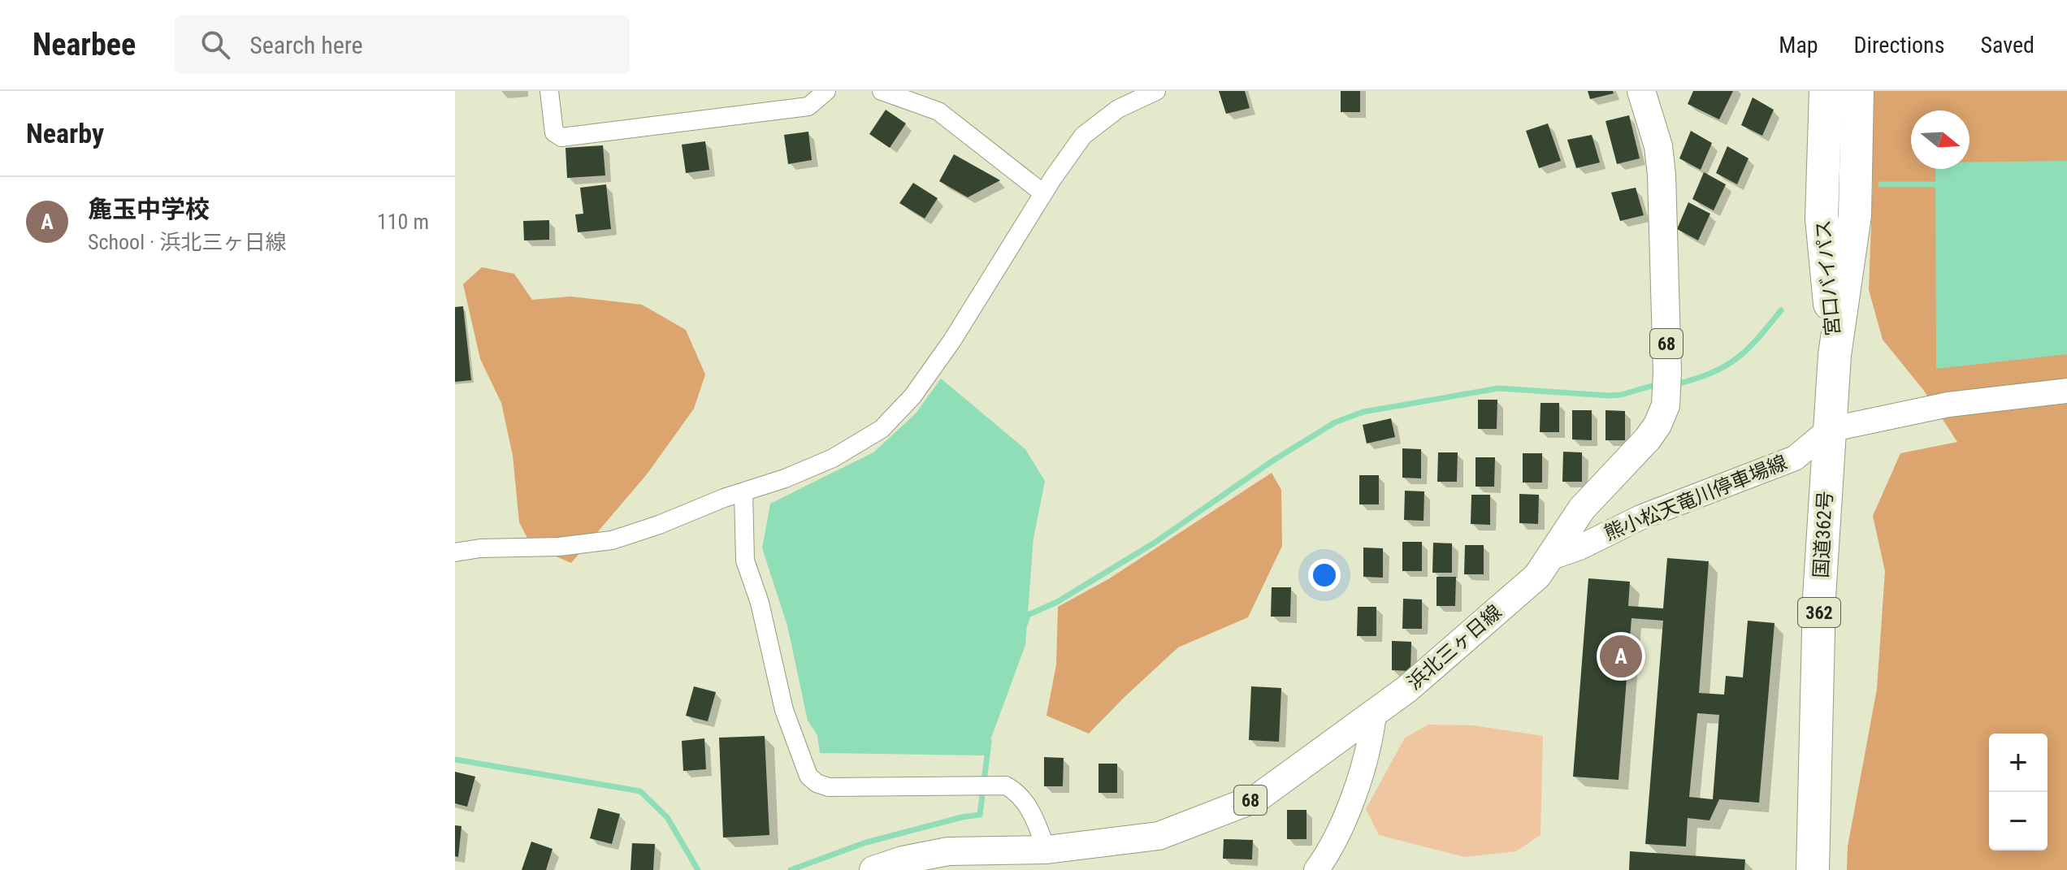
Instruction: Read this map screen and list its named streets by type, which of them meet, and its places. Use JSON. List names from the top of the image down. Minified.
{"streets":{"highway":["宮口バイパス","国道362号","362"],"main road":["68","熊小松天竜川停車場線","浜北三ヶ日線"]},"crossings":[["宮口バイパス","国道362号"],["熊小松天竜川停車場線","国道362号"],["熊小松天竜川停車場線","浜北三ヶ日線"]],"north":"right","page":{"header":"Nearbee","search":"Search here","nav":["Map","Directions","Saved"],"heading":"Nearby","list":[{"mark":"A","name":"麁玉中学校","note":"School · 浜北三ヶ日線","value":"110 m"}],"pins":"A","map_buttons":["+","−"]}}
